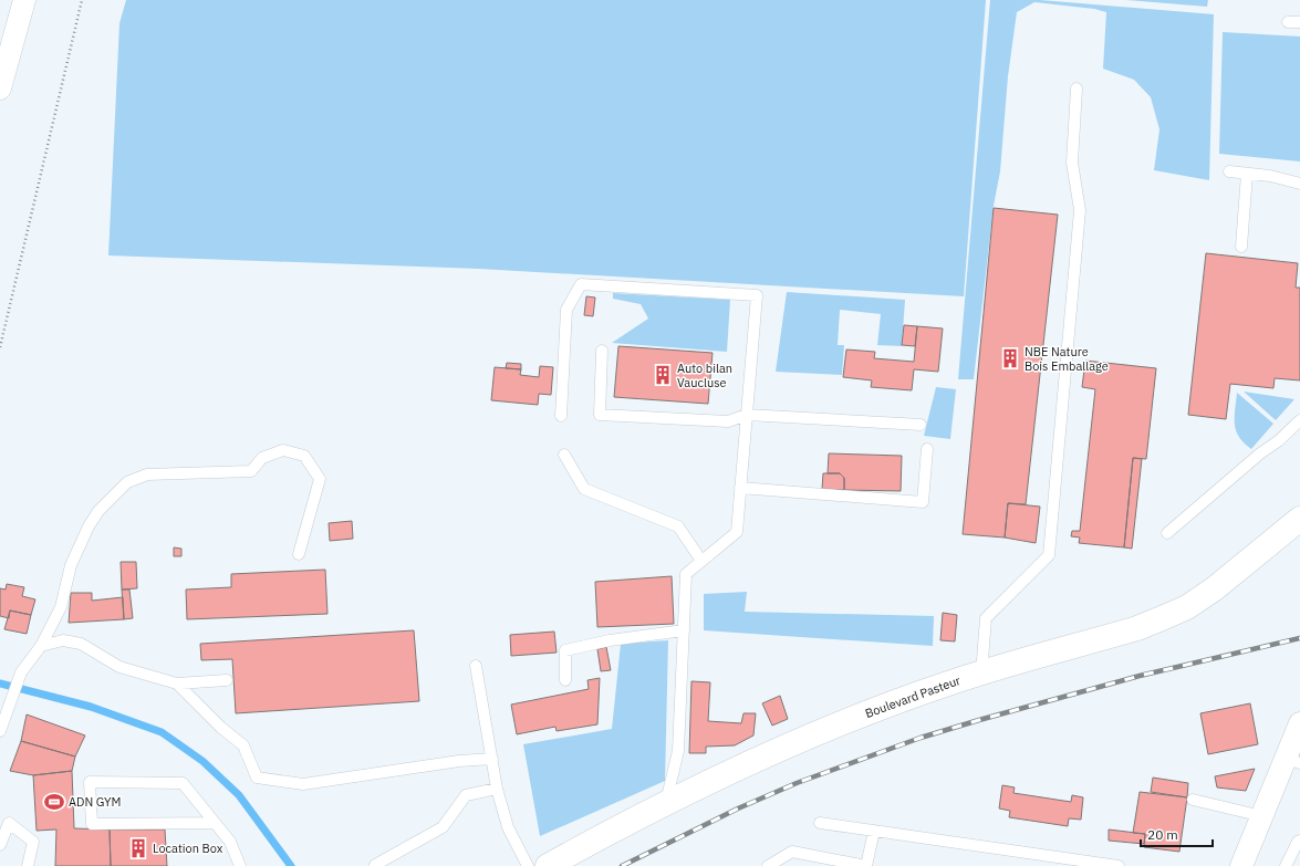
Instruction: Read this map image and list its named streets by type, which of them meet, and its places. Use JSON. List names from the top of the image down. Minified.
{"streets":{"street":["Boulevard Pasteur"]},"places":{"building":["NBE Nature Bois Emballage","Auto bilan Vaucluse","Location Box"],"sports":["ADN GYM"]},"scale_bar":"20 m"}
